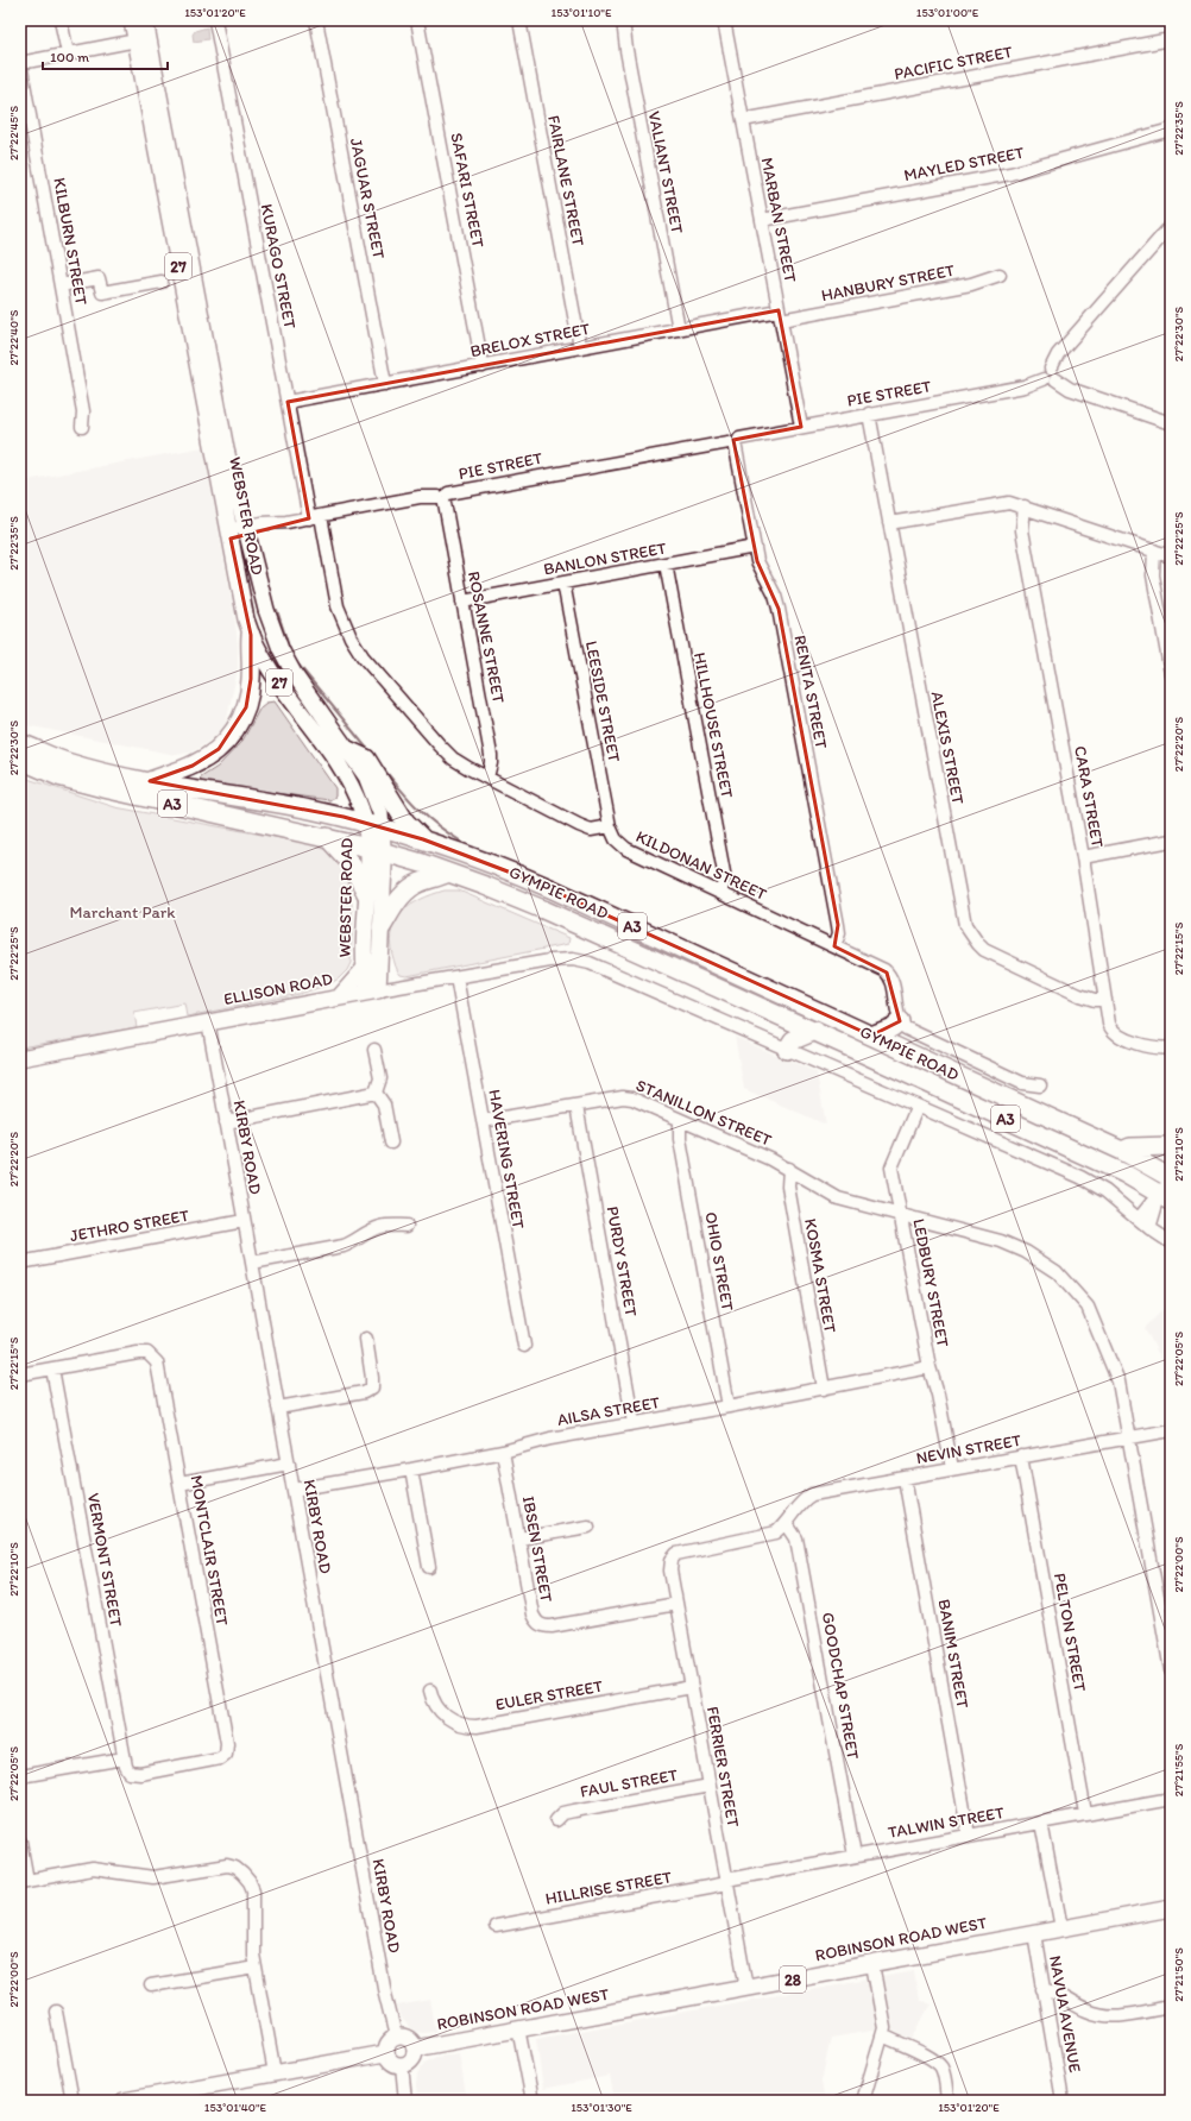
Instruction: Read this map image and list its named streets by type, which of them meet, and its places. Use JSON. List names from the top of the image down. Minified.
{"streets":{"highway":["A3","GYMPIE ROAD"],"main road":["27","WEBSTER ROAD","ELLISON ROAD","ROBINSON ROAD WEST","28"],"street":["PACIFIC STREET","MAYLED STREET","VALIANT STREET","FAIRLANE STREET","SAFARI STREET","JAGUAR STREET","MARBAN STREET","KILBURN STREET","KURAGO STREET","HANBURY STREET","BRELOX STREET","PIE STREET","BANLON STREET","ROSANNE STREET","RENITA STREET","LEESIDE STREET","HILLHOUSE STREET","ALEXIS STREET","CARA STREET","KILDONAN STREET","STANILLON STREET","KIRBY ROAD","HAVERING STREET","JETHRO STREET","PURDY STREET","OHIO STREET","KOSMA STREET","LEDBURY STREET","AILSA STREET","NEVIN STREET","IBSEN STREET","MONTCLAIR STREET","VERMONT STREET","PELTON STREET","BANIM STREET","GOODCHAP STREET","EULER STREET","FERRIER STREET","FAUL STREET","TALWIN STREET","HILLRISE STREET","NAVUA AVENUE"]},"crossings":[["PACIFIC STREET","MARBAN STREET"],["MAYLED STREET","MARBAN STREET"],["VALIANT STREET","BRELOX STREET"],["FAIRLANE STREET","BRELOX STREET"],["SAFARI STREET","BRELOX STREET"],["JAGUAR STREET","BRELOX STREET"],["MARBAN STREET","HANBURY STREET"],["MARBAN STREET","BRELOX STREET"],["MARBAN STREET","PIE STREET"],["KURAGO STREET","BRELOX STREET"],["KURAGO STREET","PIE STREET"],["HANBURY STREET","BRELOX STREET"],["PIE STREET","WEBSTER ROAD"],["PIE STREET","ROSANNE STREET"],["PIE STREET","RENITA STREET"],["PIE STREET","ALEXIS STREET"],["WEBSTER ROAD","GYMPIE ROAD"],["WEBSTER ROAD","ELLISON ROAD"],["BANLON STREET","ROSANNE STREET"],["BANLON STREET","RENITA STREET"],["BANLON STREET","LEESIDE STREET"],["BANLON STREET","HILLHOUSE STREET"],["RENITA STREET","KILDONAN STREET"],["LEESIDE STREET","KILDONAN STREET"],["HILLHOUSE STREET","KILDONAN STREET"],["ALEXIS STREET","CARA STREET"],["ELLISON ROAD","KIRBY ROAD"],["ELLISON ROAD","HAVERING STREET"],["STANILLON STREET","HAVERING STREET"],["STANILLON STREET","PURDY STREET"],["STANILLON STREET","OHIO STREET"],["STANILLON STREET","KOSMA STREET"],["STANILLON STREET","LEDBURY STREET"],["STANILLON STREET","NEVIN STREET"],["KIRBY ROAD","JETHRO STREET"],["KIRBY ROAD","AILSA STREET"],["KIRBY ROAD","ROBINSON ROAD WEST"],["PURDY STREET","AILSA STREET"],["OHIO STREET","AILSA STREET"],["KOSMA STREET","AILSA STREET"],["LEDBURY STREET","AILSA STREET"],["LEDBURY STREET","NEVIN STREET"],["AILSA STREET","IBSEN STREET"],["NEVIN STREET","PELTON STREET"],["NEVIN STREET","BANIM STREET"],["NEVIN STREET","GOODCHAP STREET"],["NEVIN STREET","FERRIER STREET"],["IBSEN STREET","FERRIER STREET"],["MONTCLAIR STREET","VERMONT STREET"],["PELTON STREET","TALWIN STREET"],["BANIM STREET","TALWIN STREET"],["GOODCHAP STREET","FERRIER STREET"],["GOODCHAP STREET","TALWIN STREET"],["EULER STREET","FERRIER STREET"],["FERRIER STREET","FAUL STREET"],["FERRIER STREET","TALWIN STREET"],["FERRIER STREET","HILLRISE STREET"],["FERRIER STREET","ROBINSON ROAD WEST"],["TALWIN STREET","HILLRISE STREET"],["ROBINSON ROAD WEST","NAVUA AVENUE"]],"parks":["Marchant Park"],"scale_bar":"100 m","coordinates":["153°01'20\"E","153°01'10\"E","153°01'00\"E","27°22'35\"S","27°22'45\"S","27°22'30\"S","27°22'40\"S","27°22'25\"S","27°22'20\"S","27°22'15\"S","27°22'10\"S","27°22'05\"S","27°22'00\"S","27°21'55\"S","27°21'50\"S","153°01'40\"E","153°01'30\"E"]}
